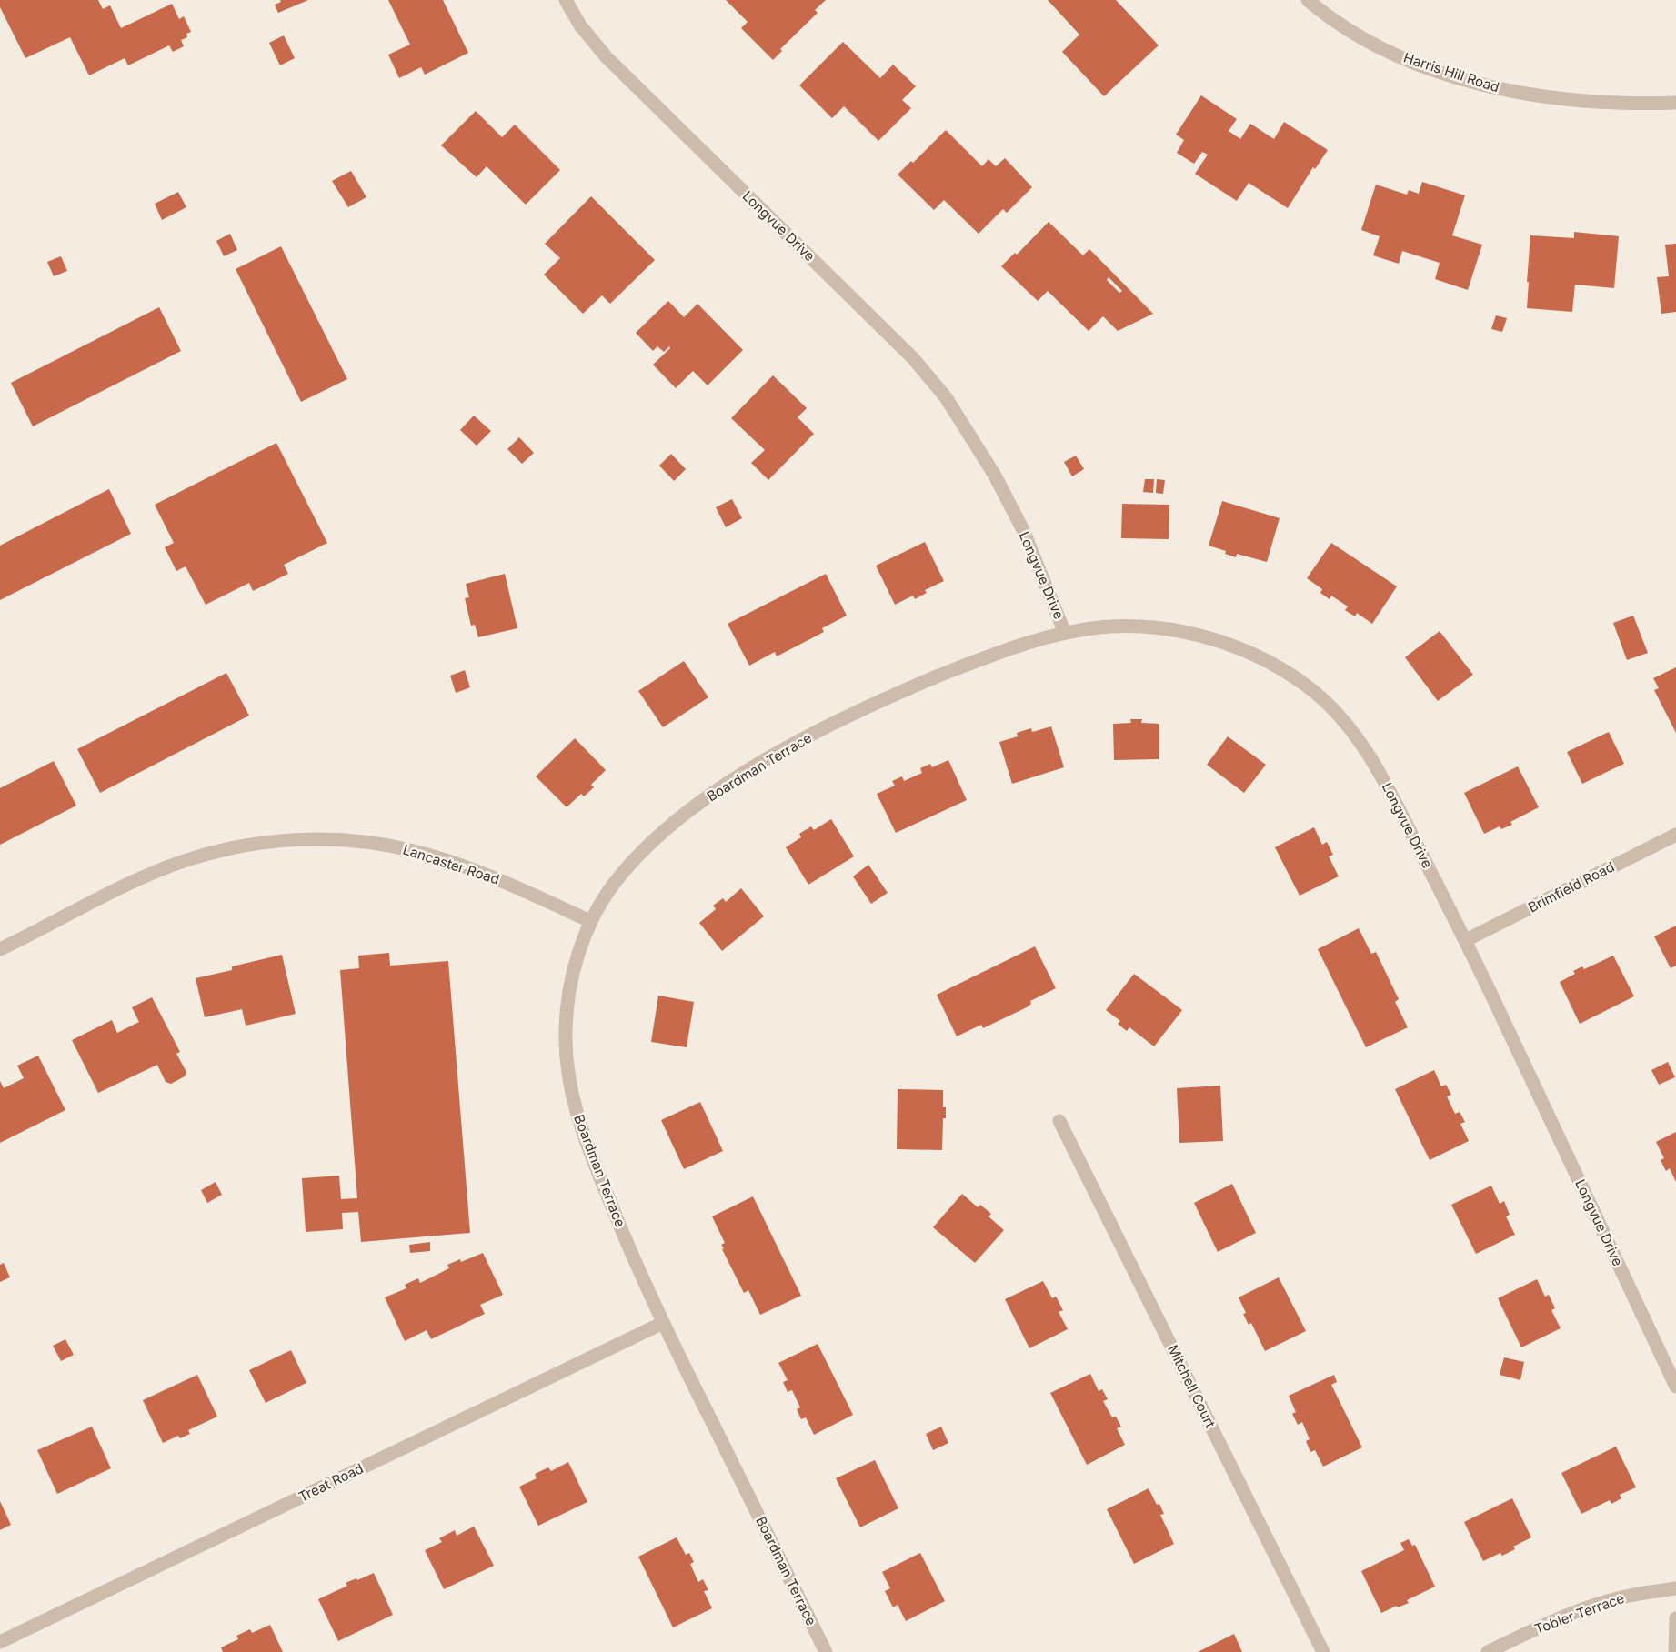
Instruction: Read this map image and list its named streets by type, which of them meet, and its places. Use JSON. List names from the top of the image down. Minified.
{"streets":{"street":["Harris Hill Road","Longvue Drive","Boardman Terrace","Lancaster Road","Brimfield Road","Mitchell Court","Treat Road","Tobler Terrace"]},"crossings":[["Longvue Drive","Boardman Terrace"],["Longvue Drive","Brimfield Road"],["Boardman Terrace","Lancaster Road"],["Boardman Terrace","Treat Road"]]}
